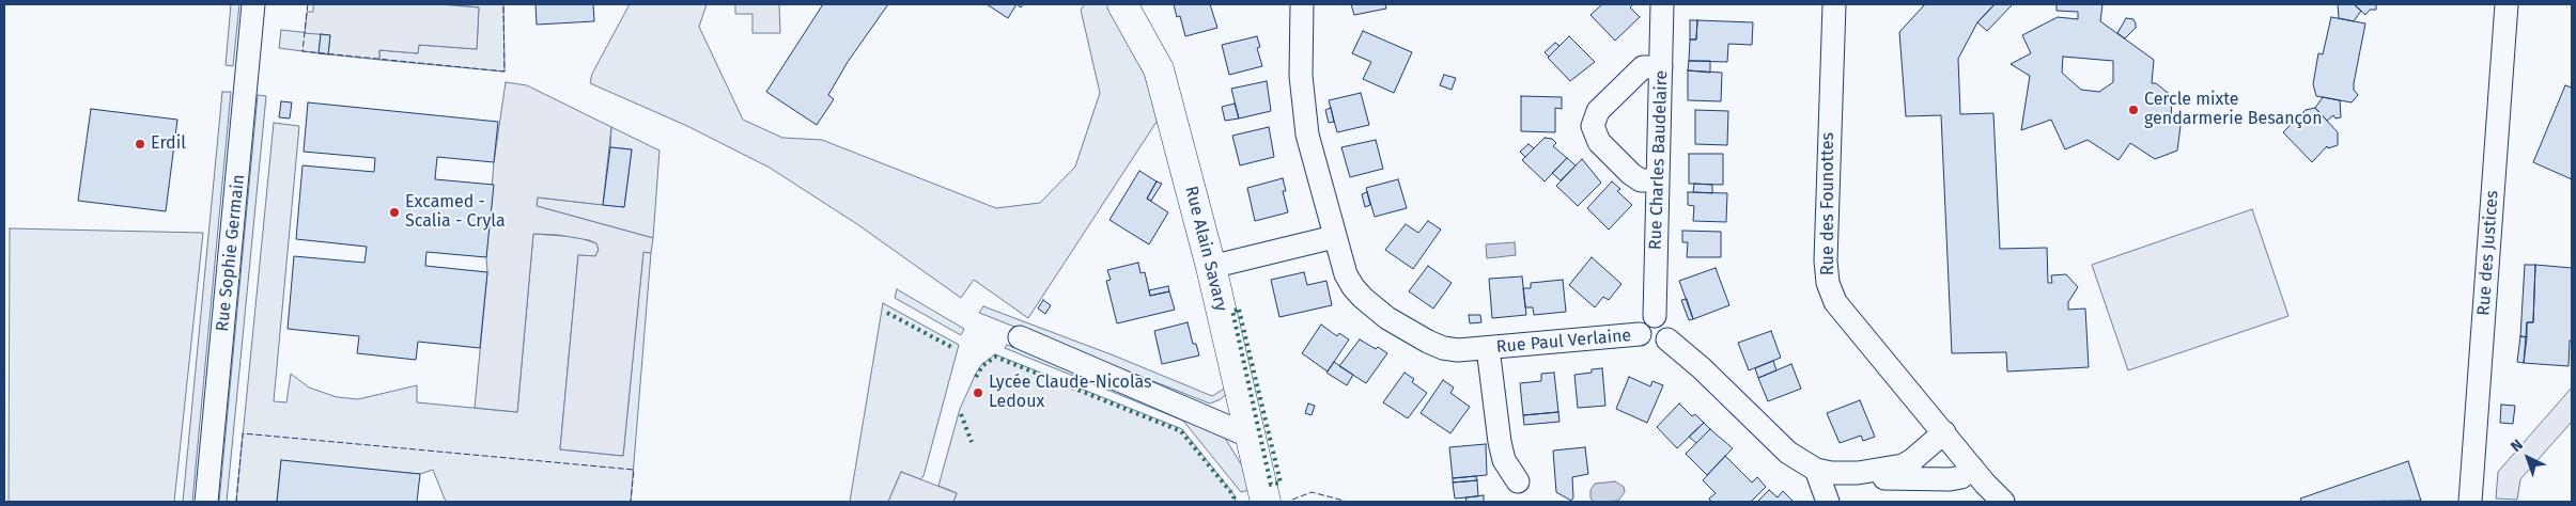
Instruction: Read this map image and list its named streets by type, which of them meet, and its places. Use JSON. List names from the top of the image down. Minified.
{"streets":{"street":["Rue Charles Baudelaire","Rue des Founottes","Rue Alain Savary","Rue Sophie Germain","Rue des Justices","Rue Paul Verlaine"]},"crossings":[["Rue Charles Baudelaire","Rue Paul Verlaine"]],"places":["Cercle mixte gendarmerie Besançon","Erdil","Excamed - Scalia - Cryla","Lycée Claude-Nicolas Ledoux"],"north":"top left"}
